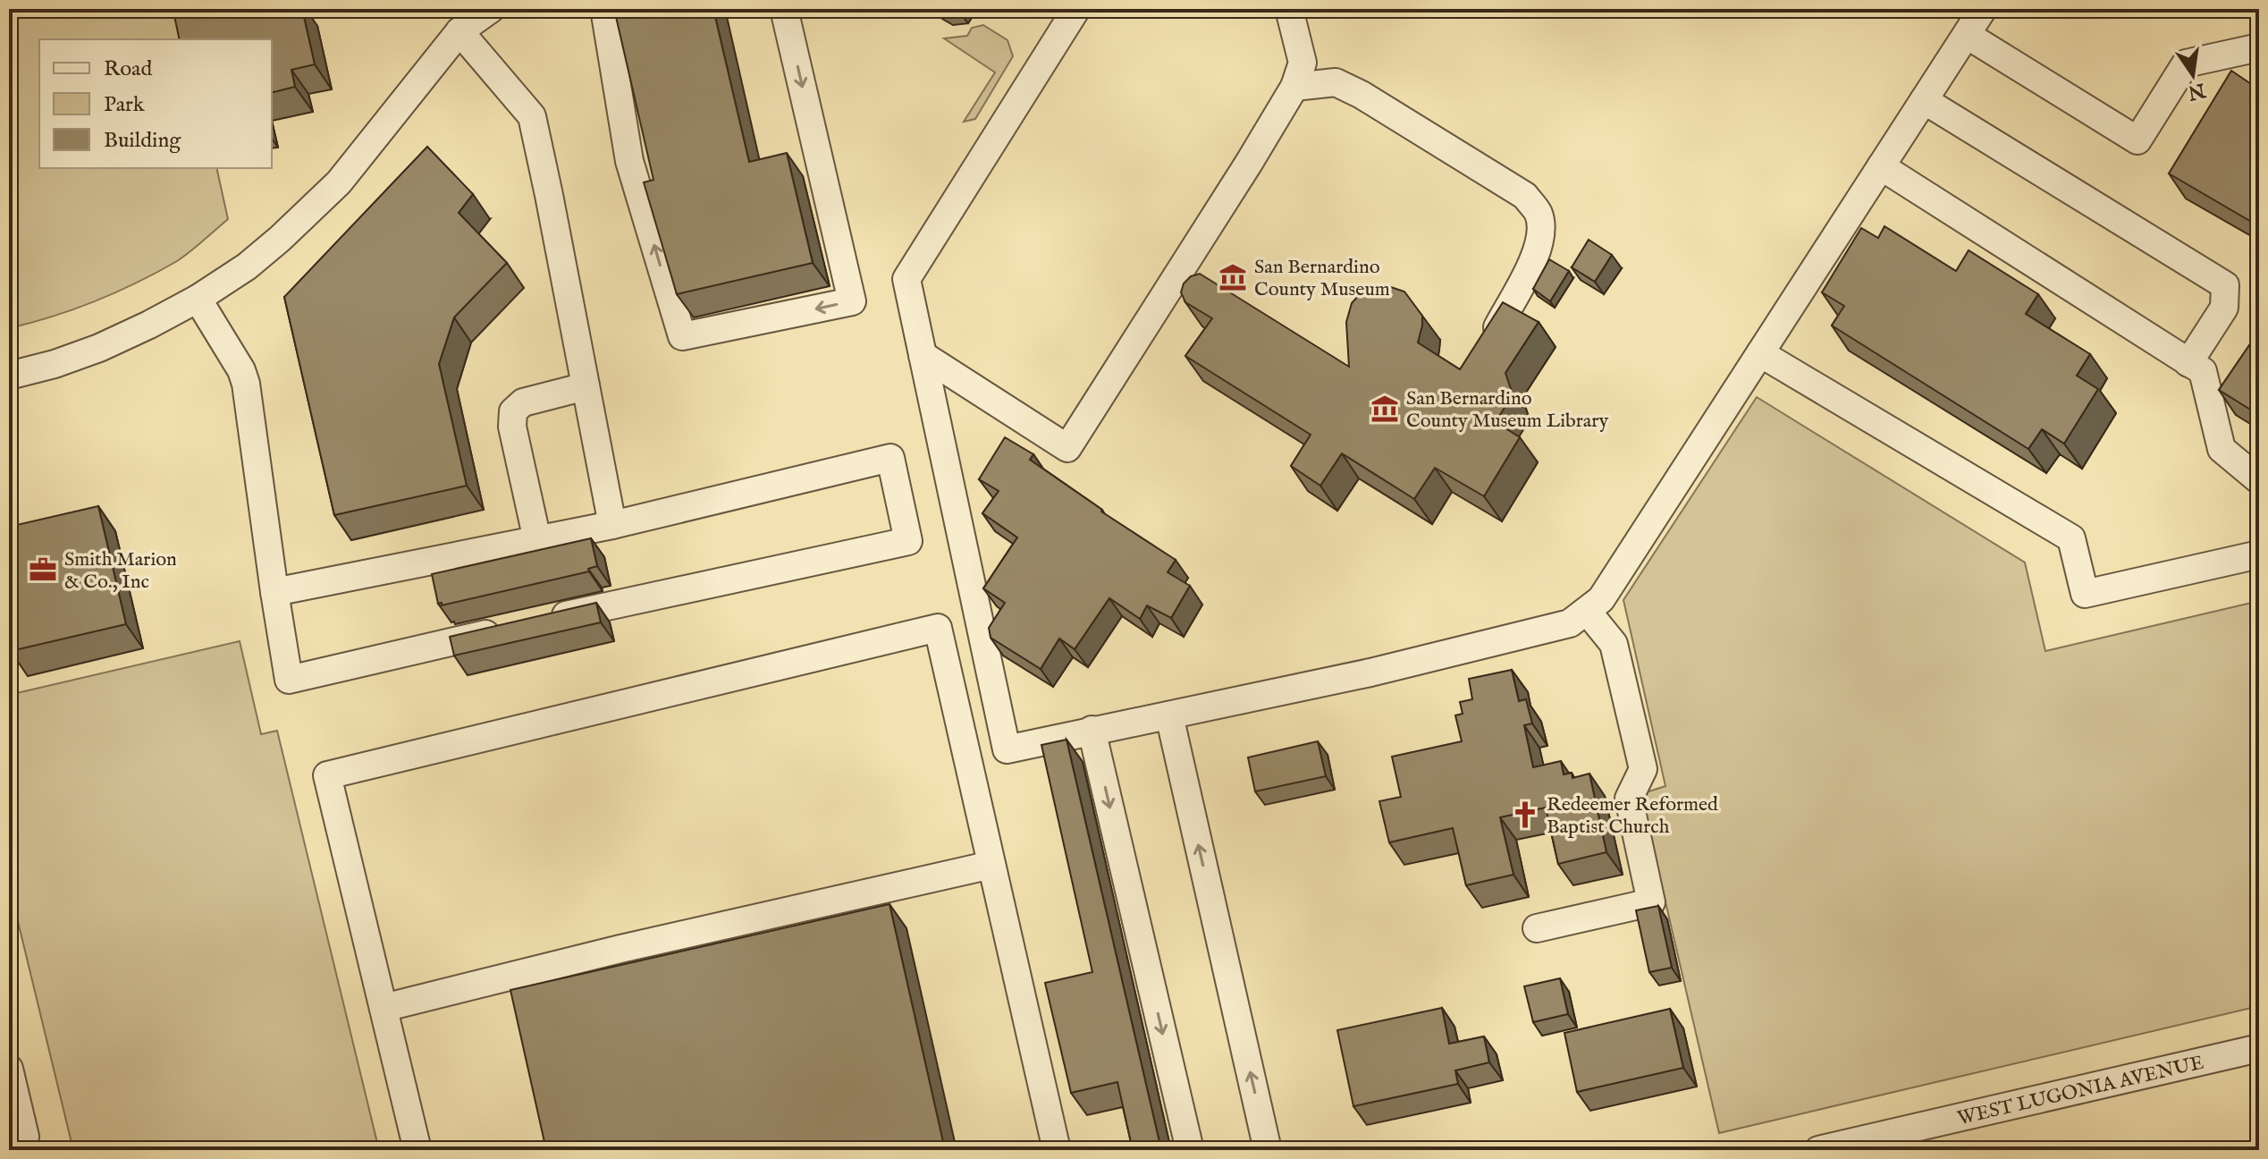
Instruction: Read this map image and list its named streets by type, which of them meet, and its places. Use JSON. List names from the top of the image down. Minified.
{"streets":{"street":["WEST LUGONIA AVENUE"]},"places":{"museum":["San Bernardino County Museum","San Bernardino County Museum Library"],"office":["Smith Marion & Co., Inc"],"church":["Redeemer Reformed Baptist Church"]},"legend":["Road","Park","Building"],"north":"bottom"}
